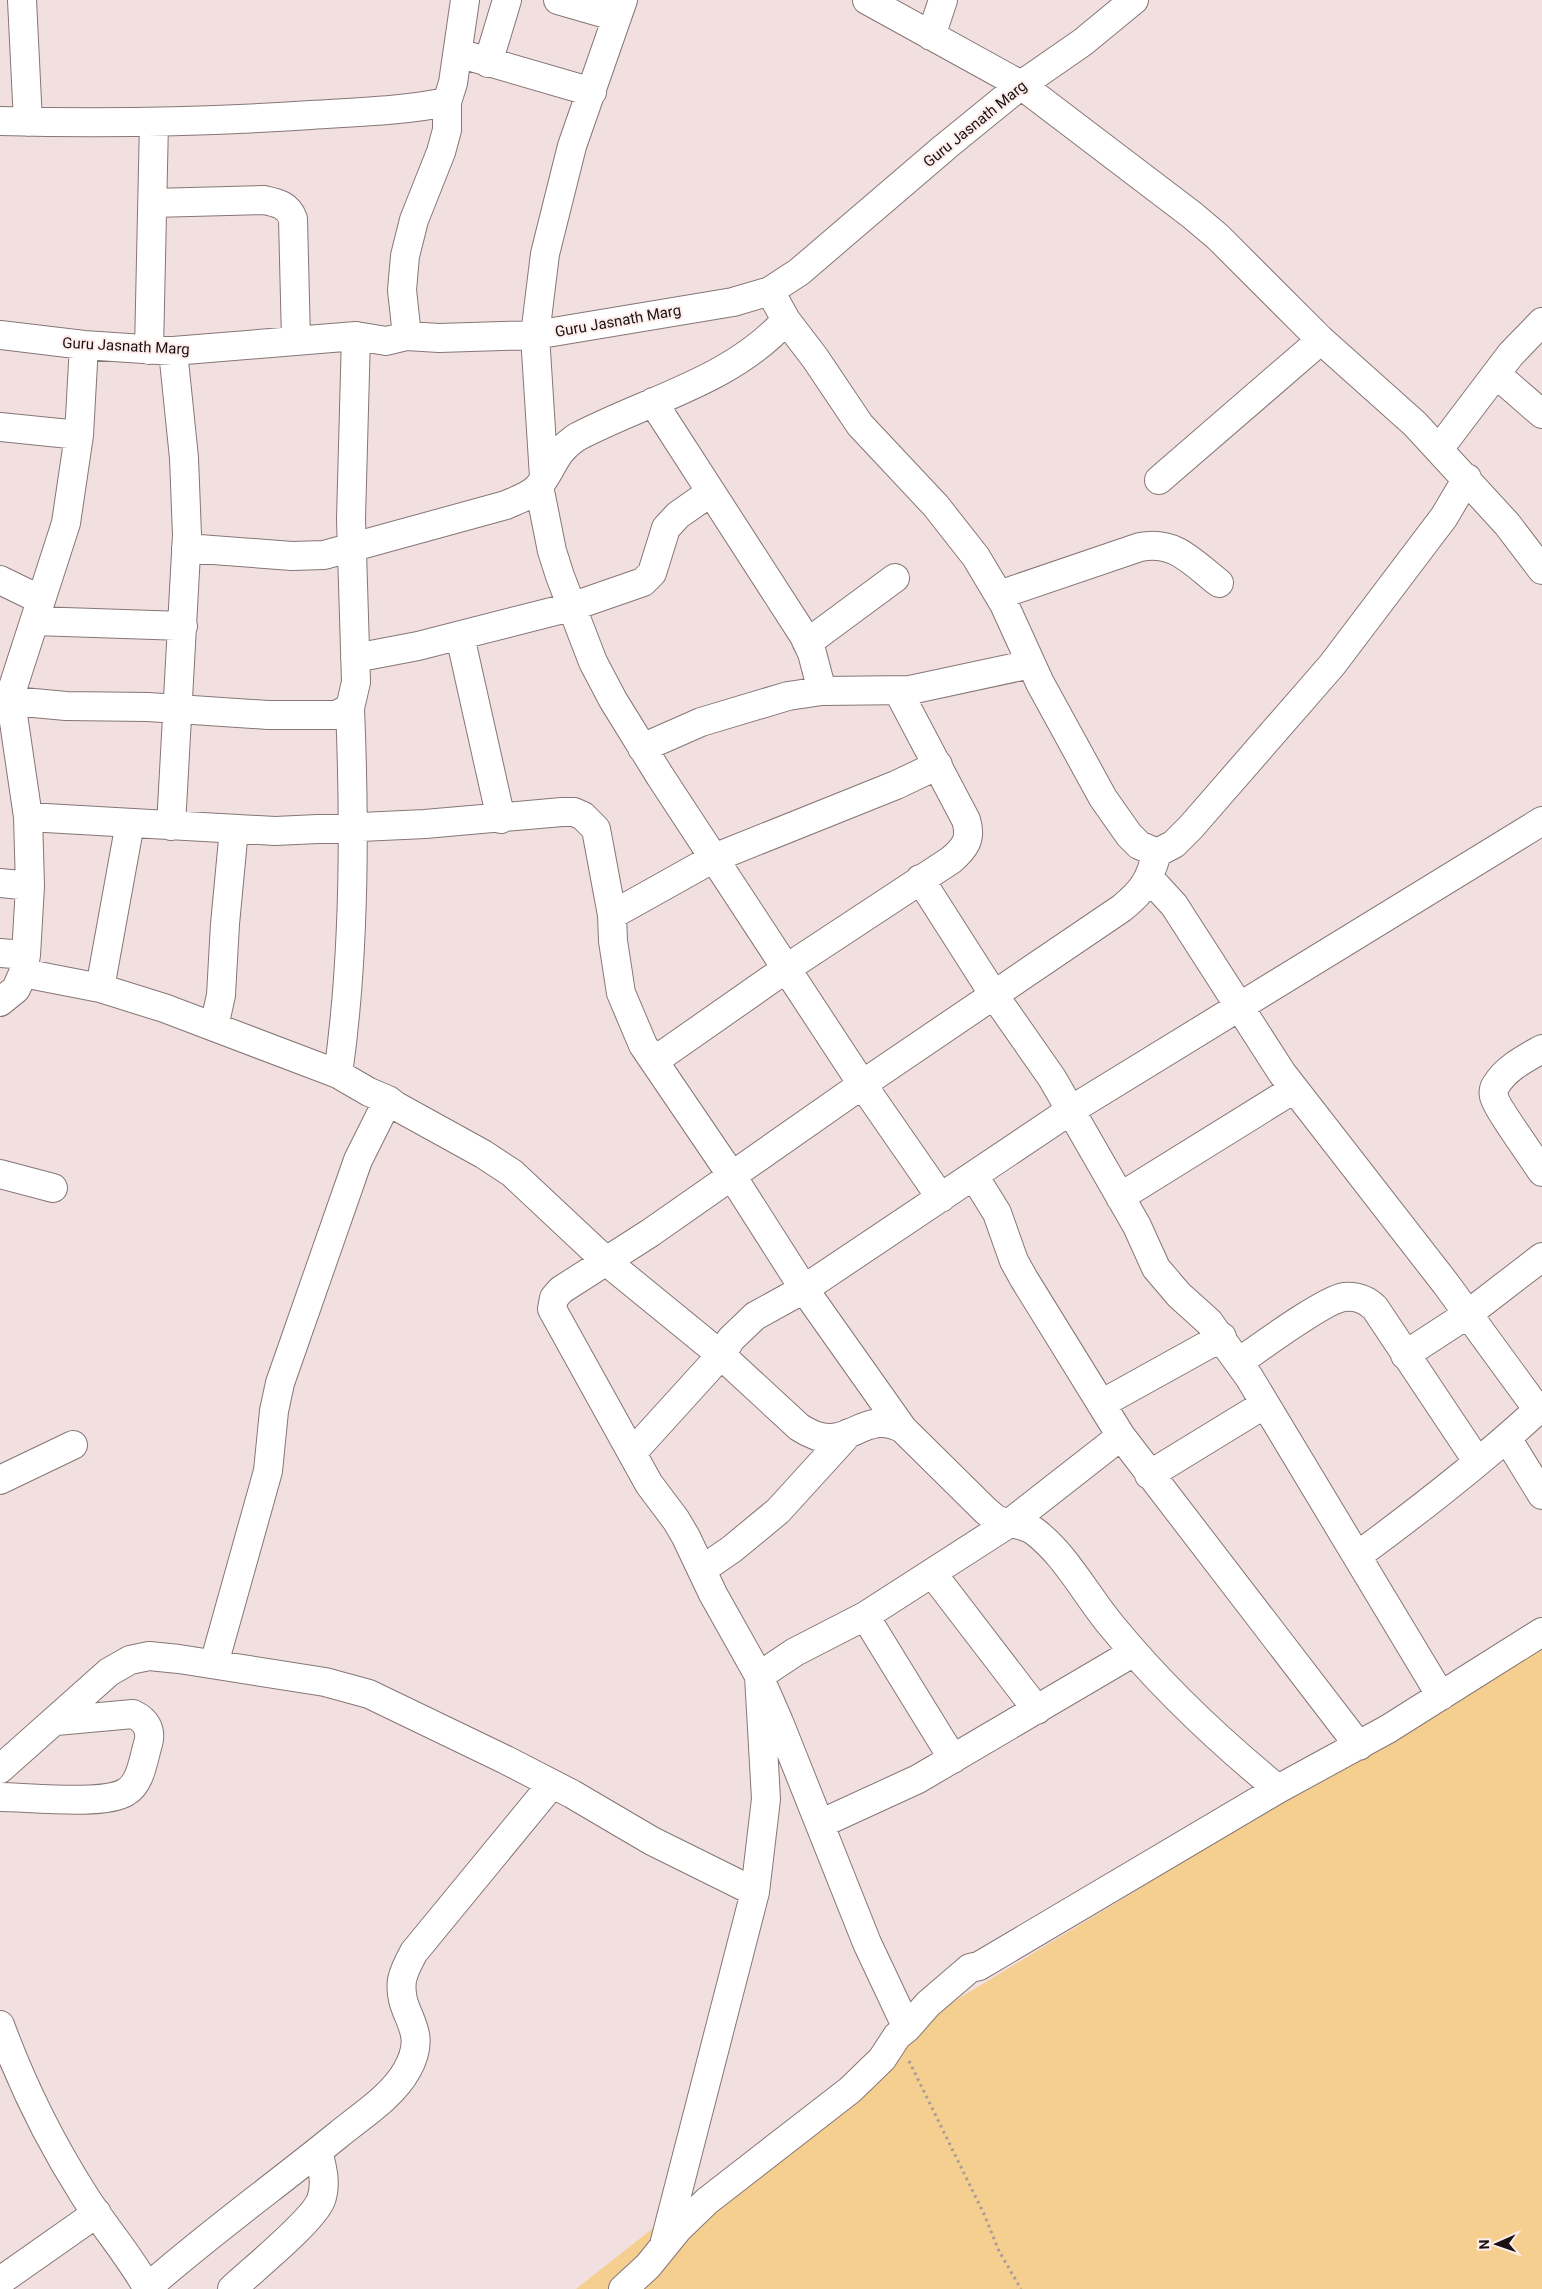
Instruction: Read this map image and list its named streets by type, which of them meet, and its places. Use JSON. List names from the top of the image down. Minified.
{"streets":{"street":["Guru Jasnath Marg"]},"north":"left"}
